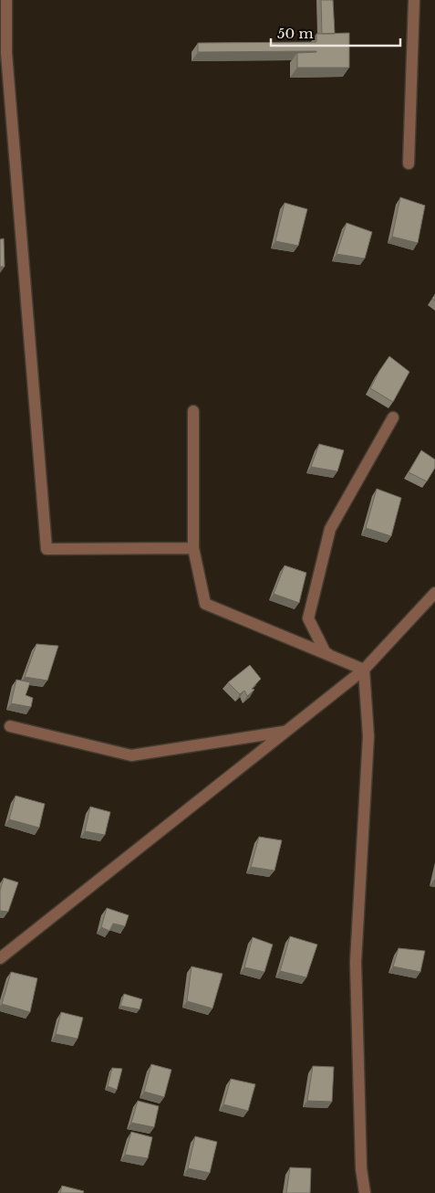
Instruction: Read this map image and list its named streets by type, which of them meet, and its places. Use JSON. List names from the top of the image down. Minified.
{"scale_bar":"50 m"}
